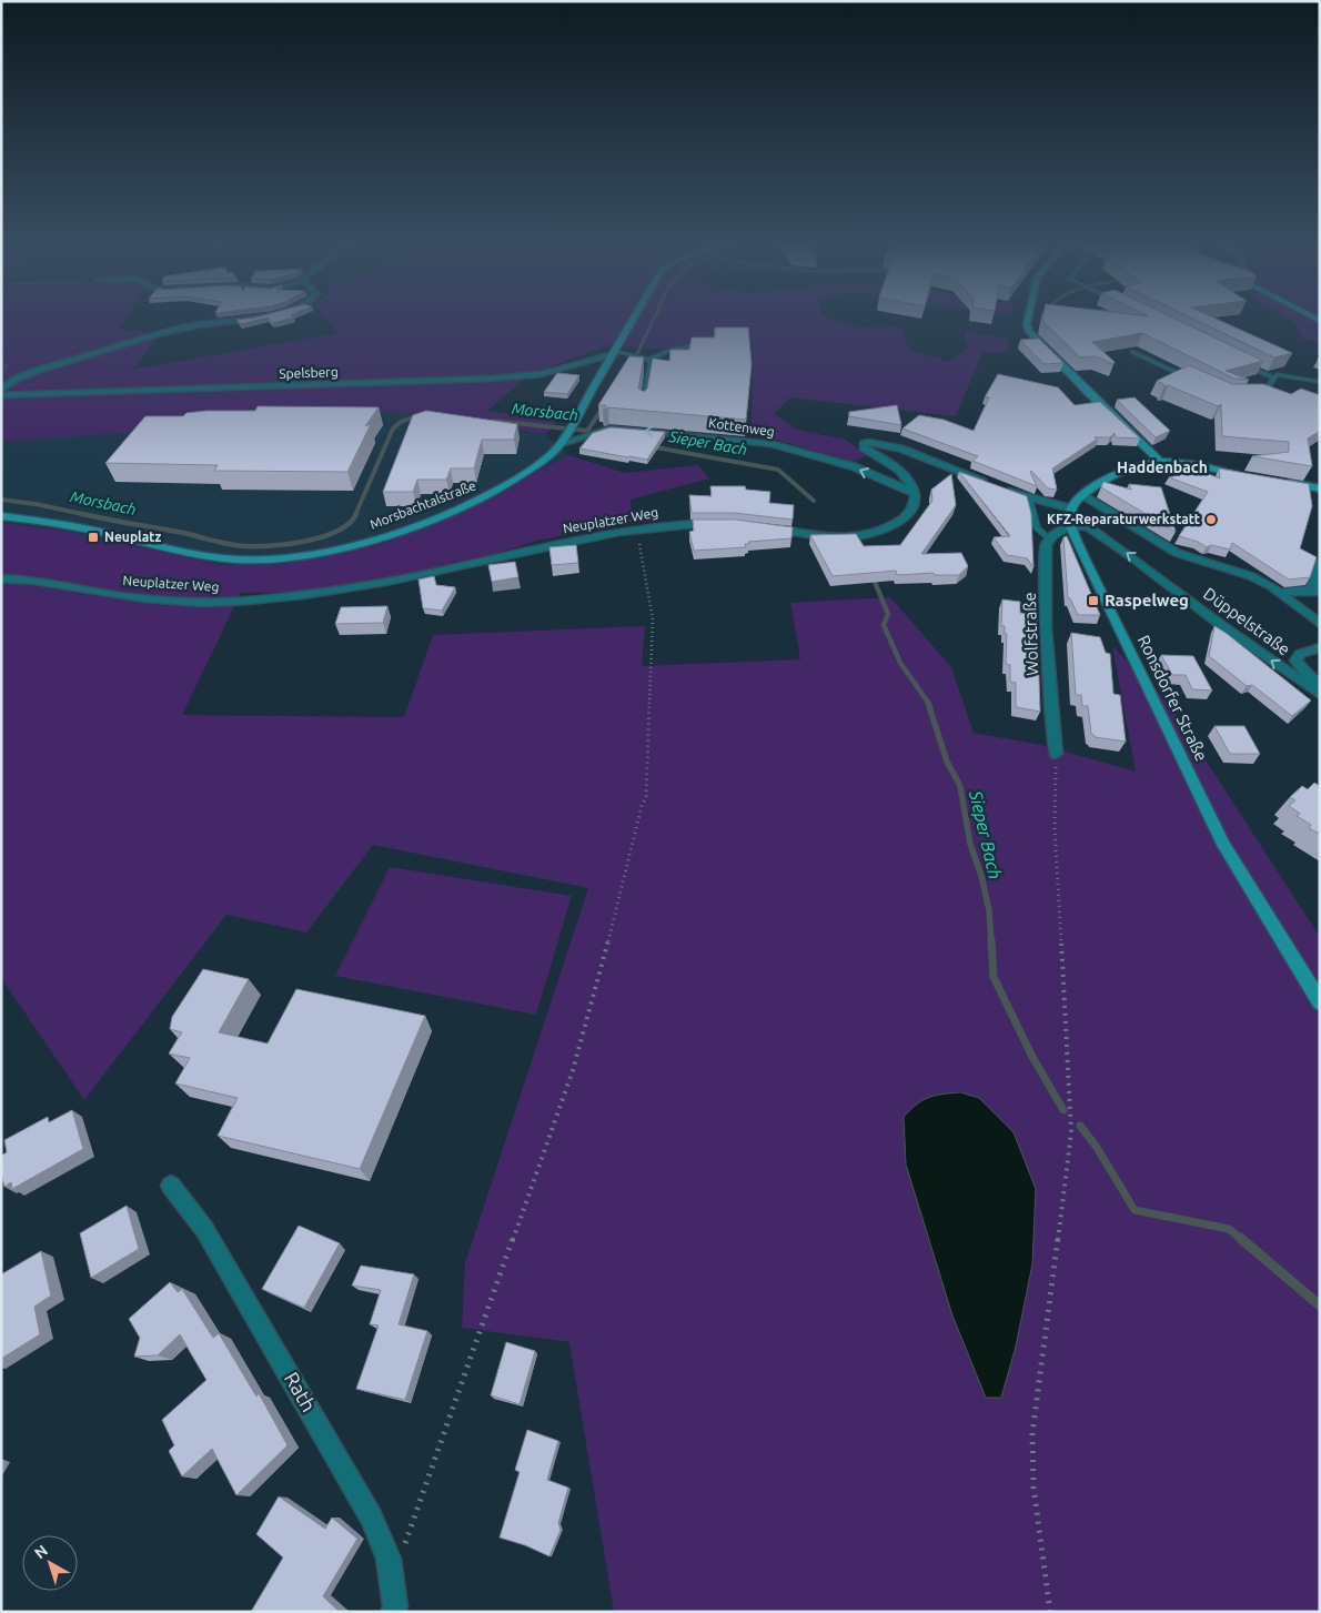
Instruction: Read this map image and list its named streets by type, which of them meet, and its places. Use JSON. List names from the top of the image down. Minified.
{"streets":{"main road":["Morsbachtalstraße","Ronsdorfer Straße"],"street":["Spelsberg","Kottenweg","Neuplatzer Weg","Düppelstraße","Wolfstraße","Rath"]},"crossings":[["Spelsberg","Morsbachtalstraße"],["Kottenweg","Morsbachtalstraße"],["Düppelstraße","Ronsdorfer Straße"]],"one_way":["Kottenweg"],"districts":["Haddenbach"],"water":["Morsbach","Sieper Bach"],"places":{"other":["KFZ-Reparaturwerkstatt"],"transit":["Neuplatz","Raspelweg"]},"north":"top left"}
